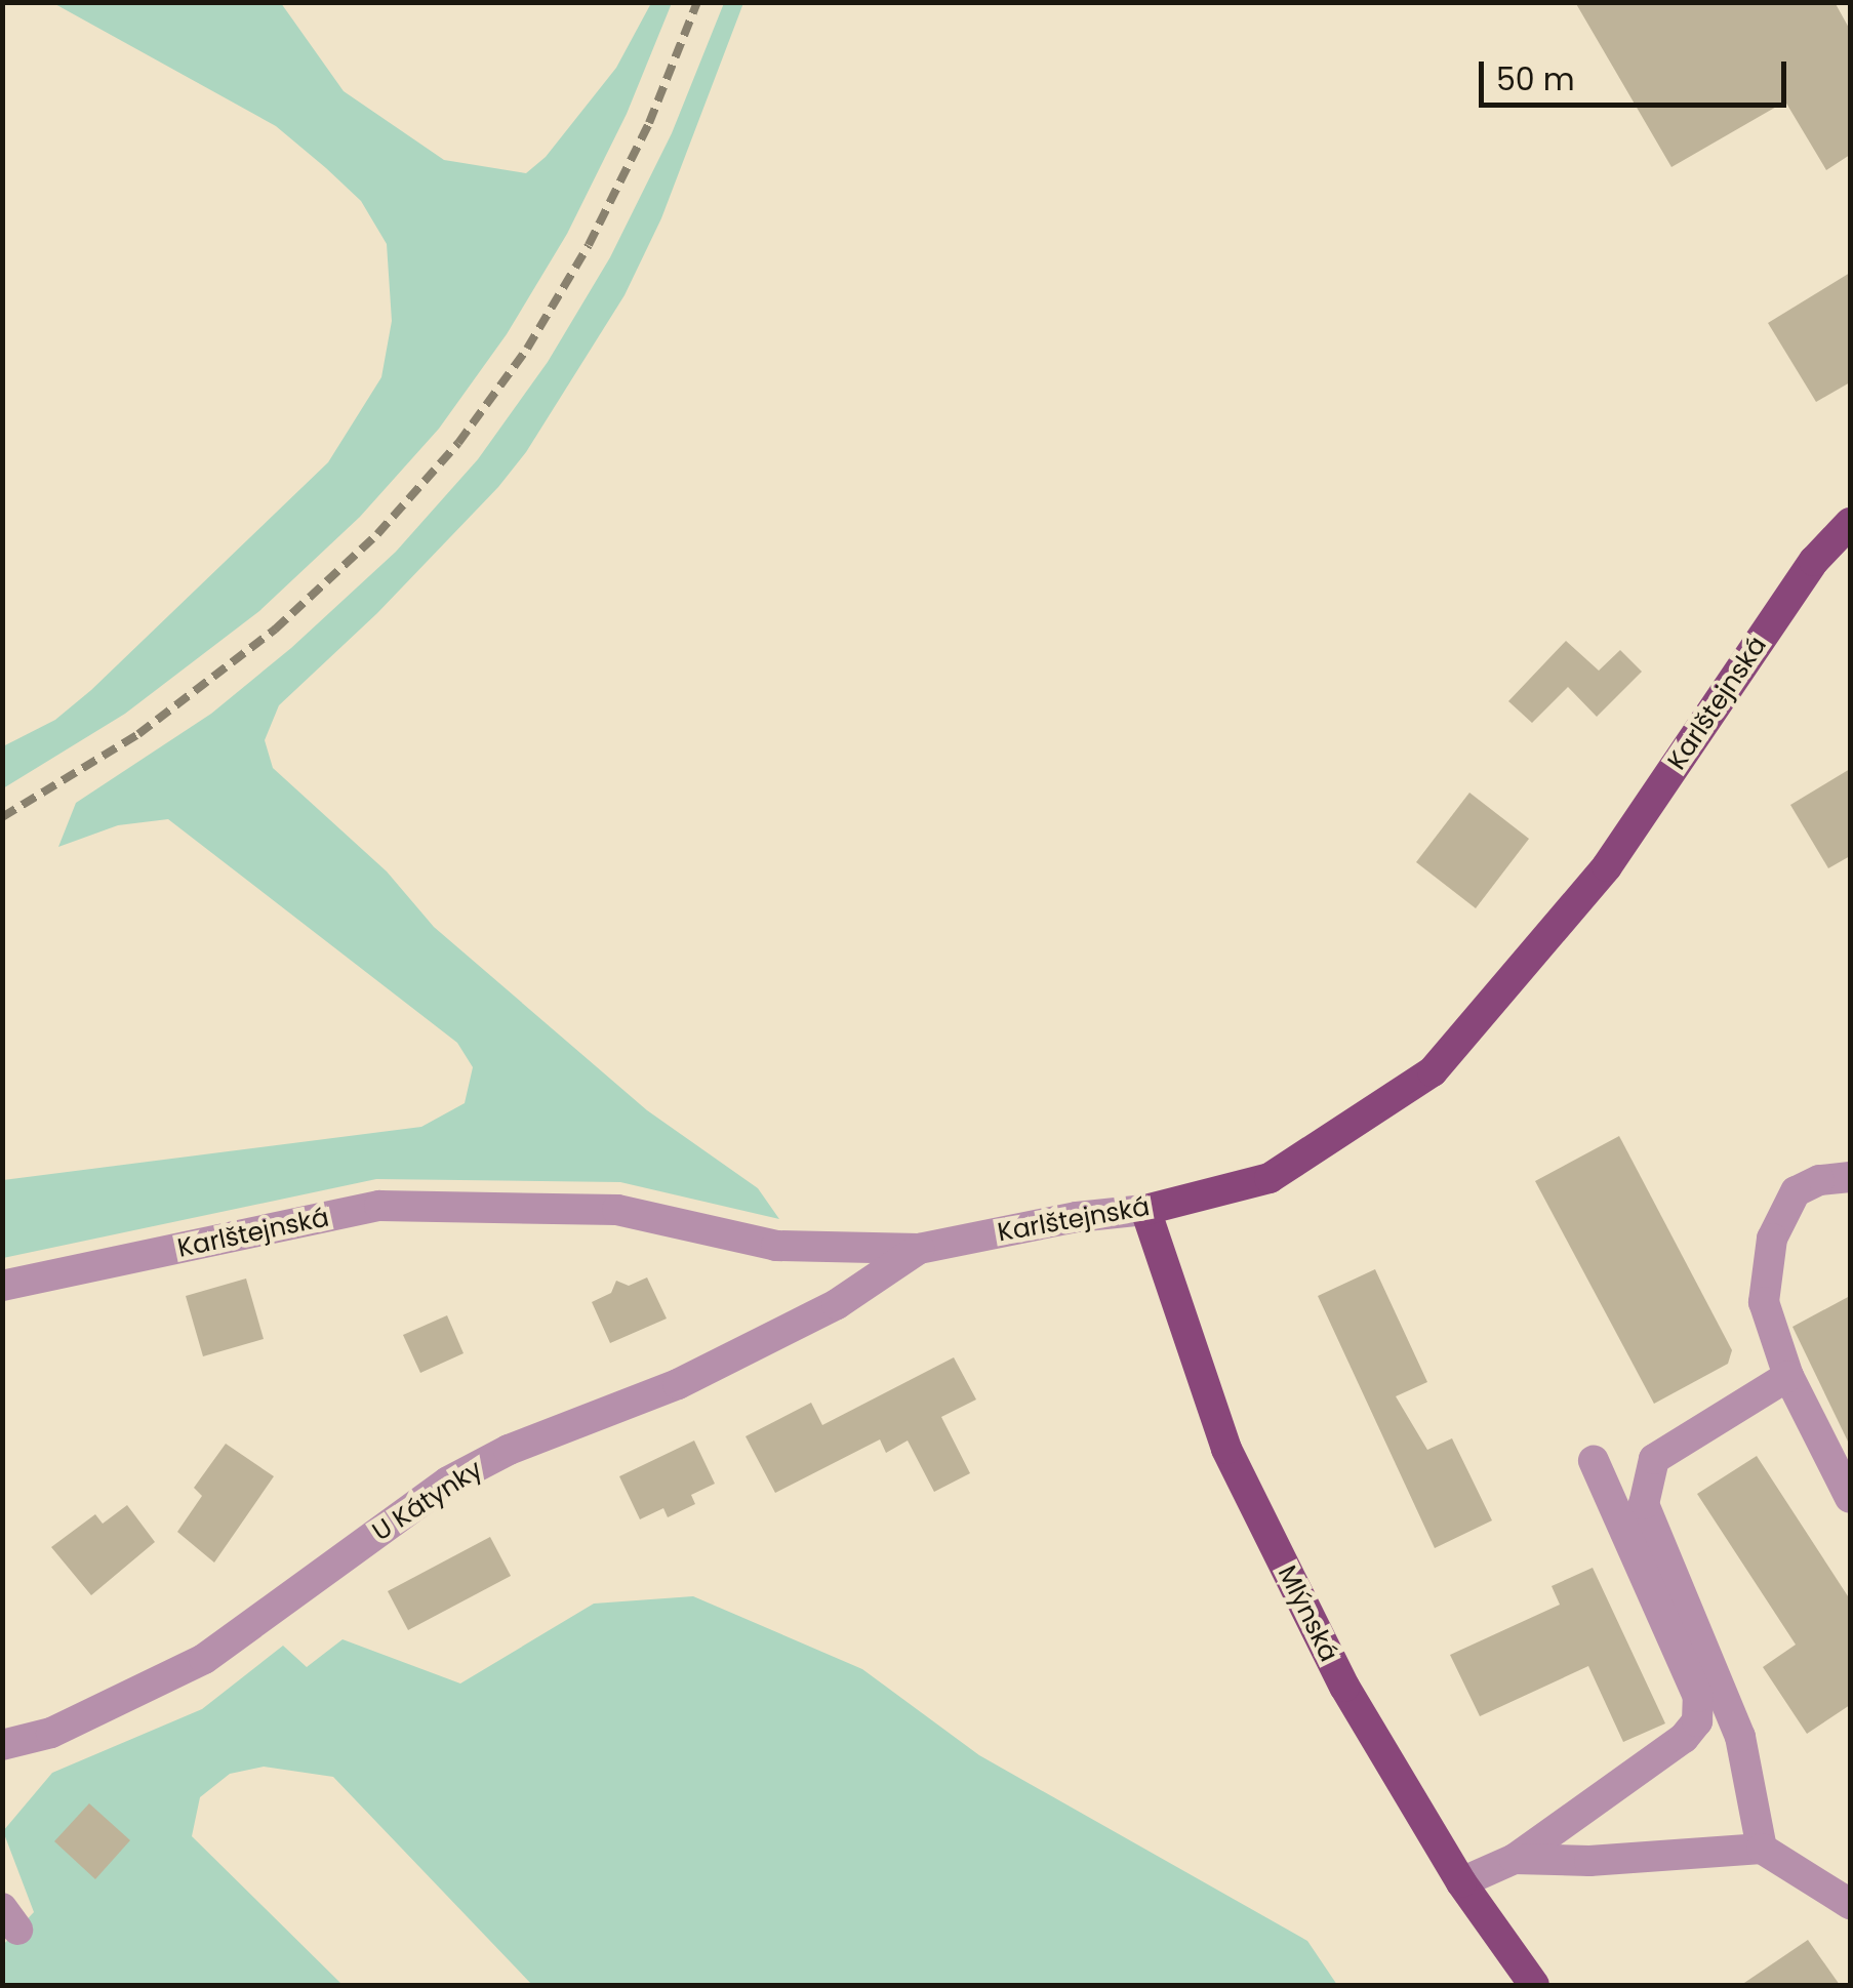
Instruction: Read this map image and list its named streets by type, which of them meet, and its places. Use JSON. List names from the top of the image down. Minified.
{"streets":{"main road":["Karlštejnská","Mlýnská"],"street":["U Kátynky"]},"crossings":[["Karlštejnská","U Kátynky"],["Karlštejnská","Mlýnská"]],"scale_bar":"50 m"}
